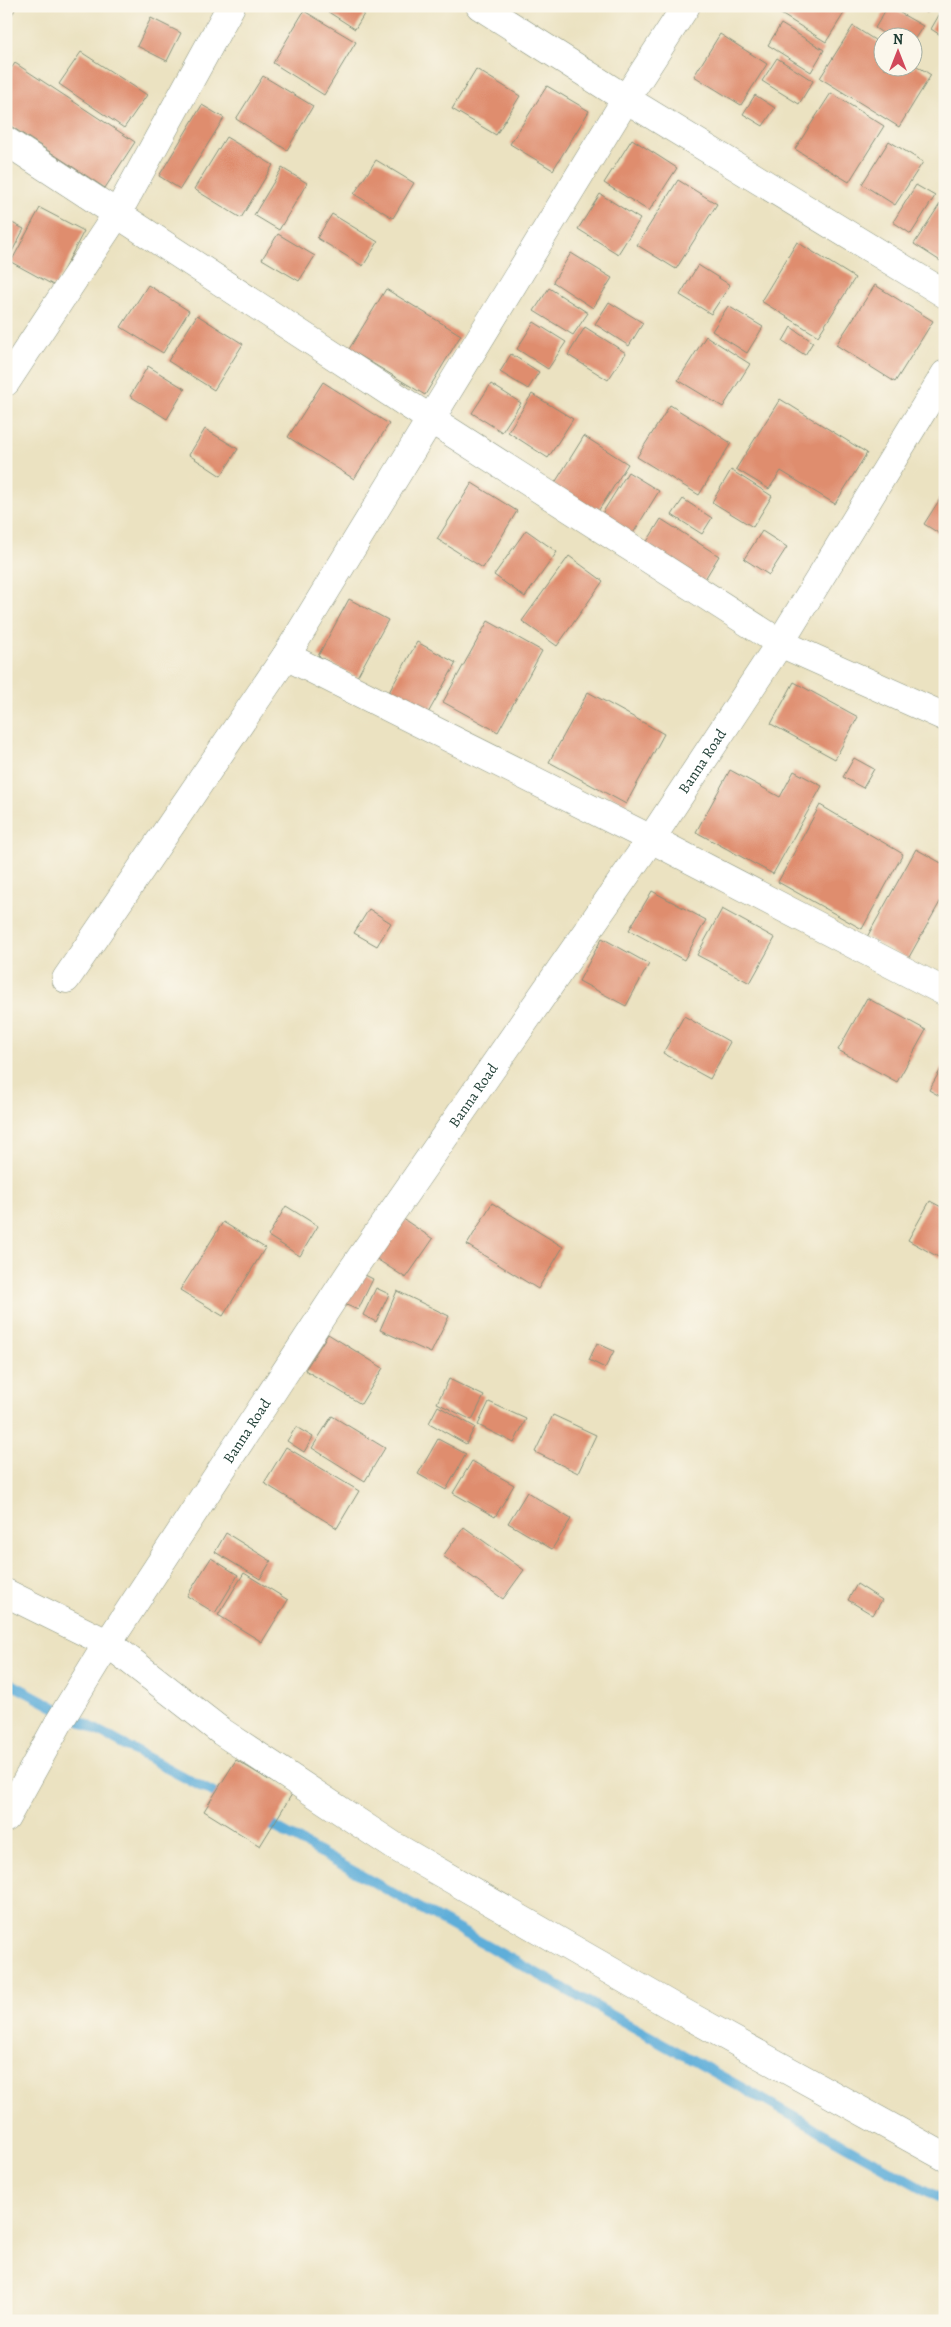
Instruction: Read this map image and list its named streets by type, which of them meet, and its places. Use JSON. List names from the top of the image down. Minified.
{"streets":{"street":["Banna Road"]},"north":"top"}
